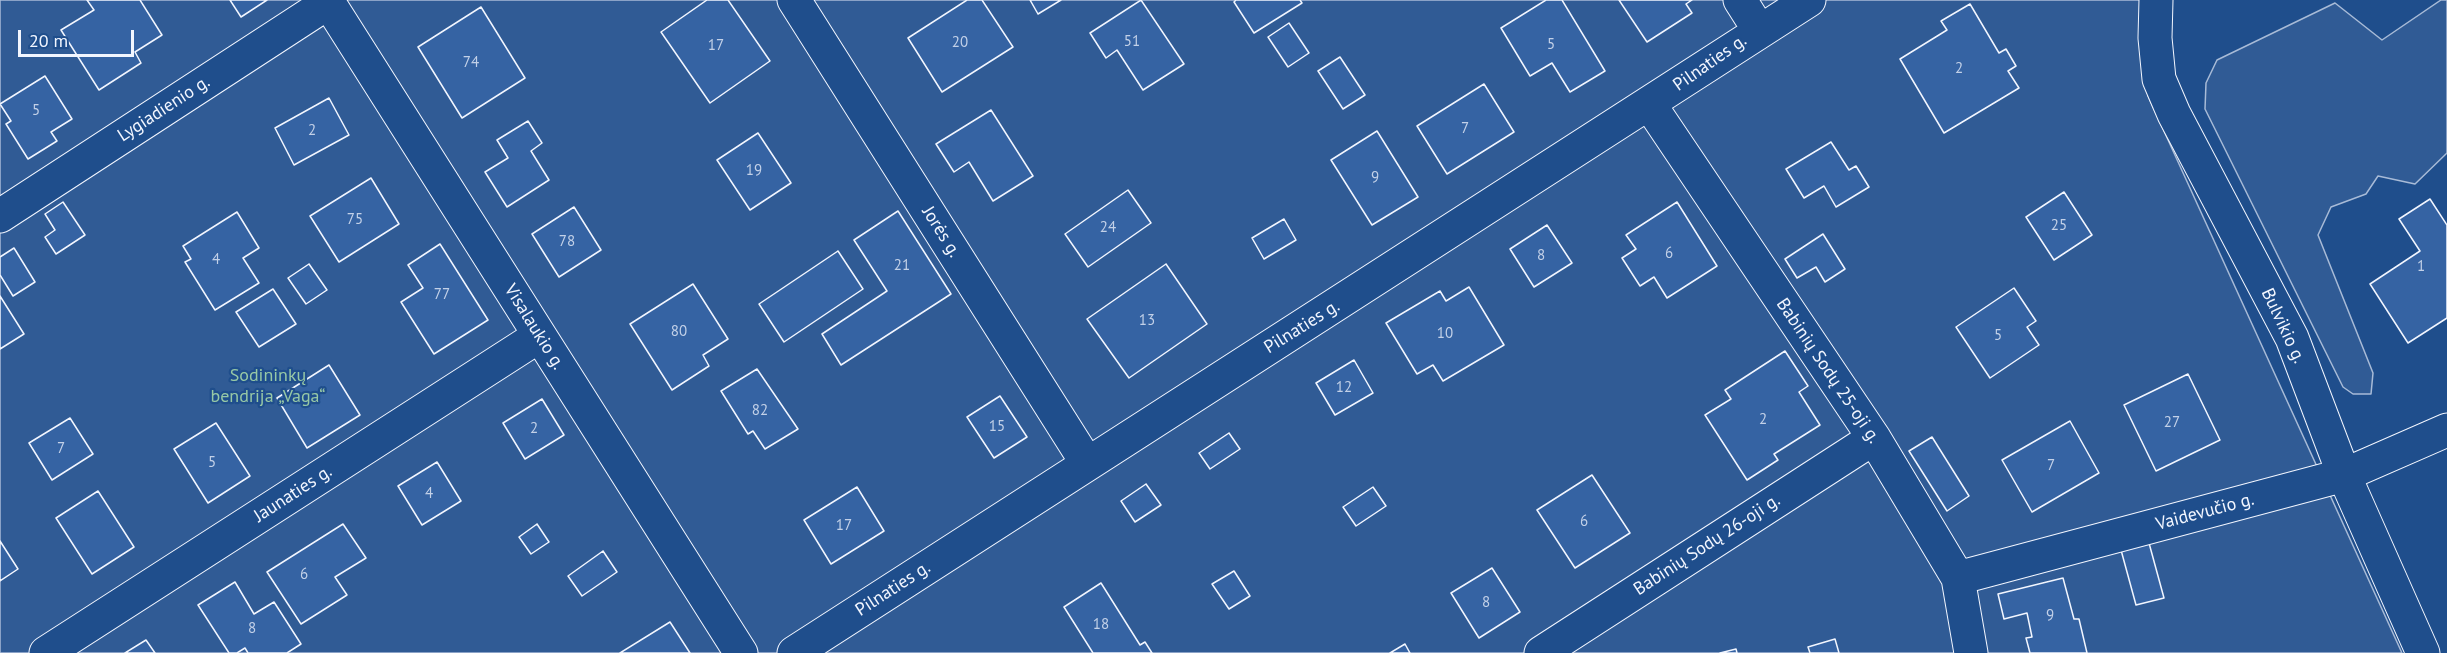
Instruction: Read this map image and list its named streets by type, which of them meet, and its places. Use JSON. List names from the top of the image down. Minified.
{"streets":{"street":["Pilnaties g.","Lygiadienio g.","Jorės g.","Bulvikio g.","Visalaukio g.","Babinių Sodų 25-oji g.","Jaunaties g.","Vaidevučio g.","Babinių Sodų 26-oji g."]},"crossings":[["Pilnaties g.","Jorės g."],["Pilnaties g.","Babinių Sodų 25-oji g."],["Lygiadienio g.","Visalaukio g."],["Bulvikio g.","Vaidevučio g."],["Visalaukio g.","Jaunaties g."],["Babinių Sodų 25-oji g.","Vaidevučio g."],["Babinių Sodų 25-oji g.","Babinių Sodų 26-oji g."]],"parks":["Sodininkų bendrija „Vaga“"],"house_numbers":["51","20","5","17","74","2","5","7","2","19","9","75","25","24","78","6","8","4","21","1","77","13","80","10","5","12","82","2","27","15","2","7","5","7","4","6","17","6","8","9","18","8"],"scale_bar":"20 m"}
